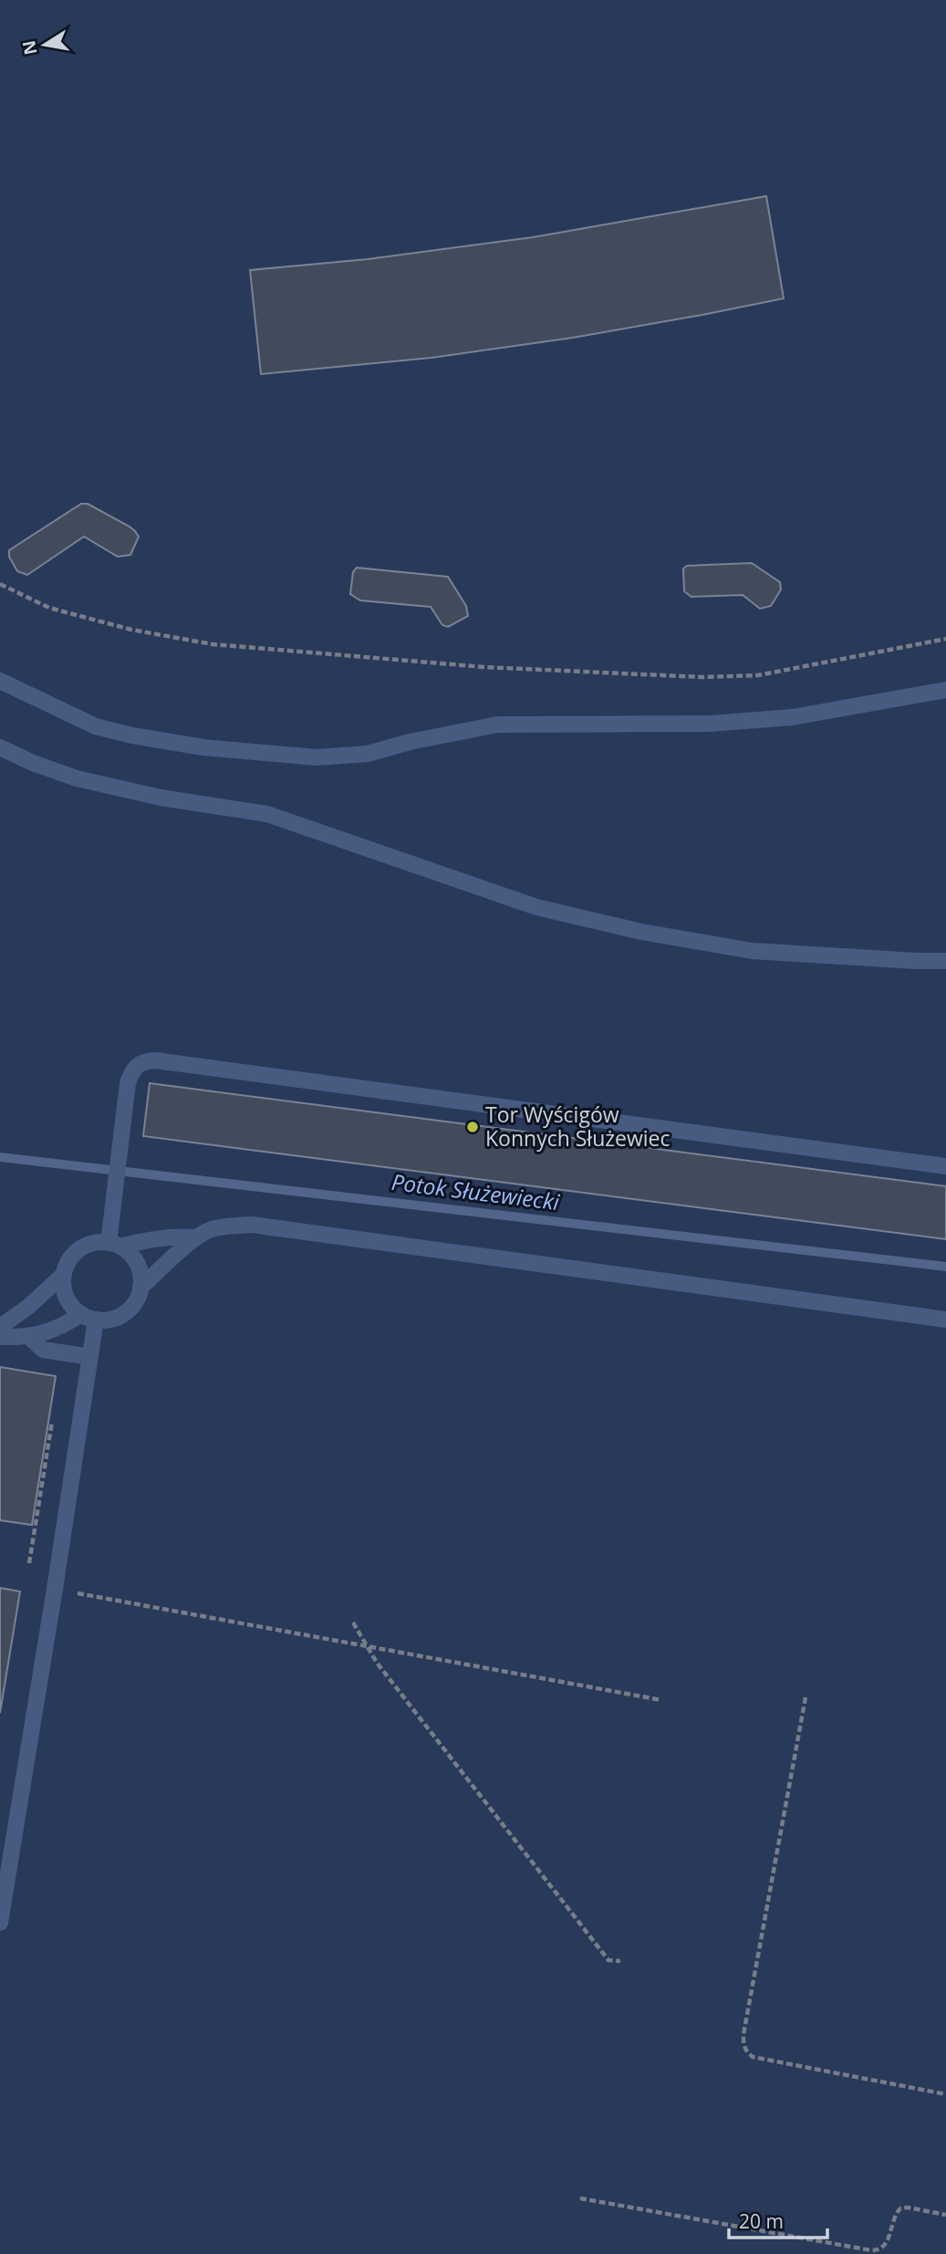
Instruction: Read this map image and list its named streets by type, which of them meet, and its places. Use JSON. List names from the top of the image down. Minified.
{"water":["Potok Służewiecki"],"places":["Tor Wyścigów Konnych Służewiec"],"scale_bar":"20 m","north":"left"}
